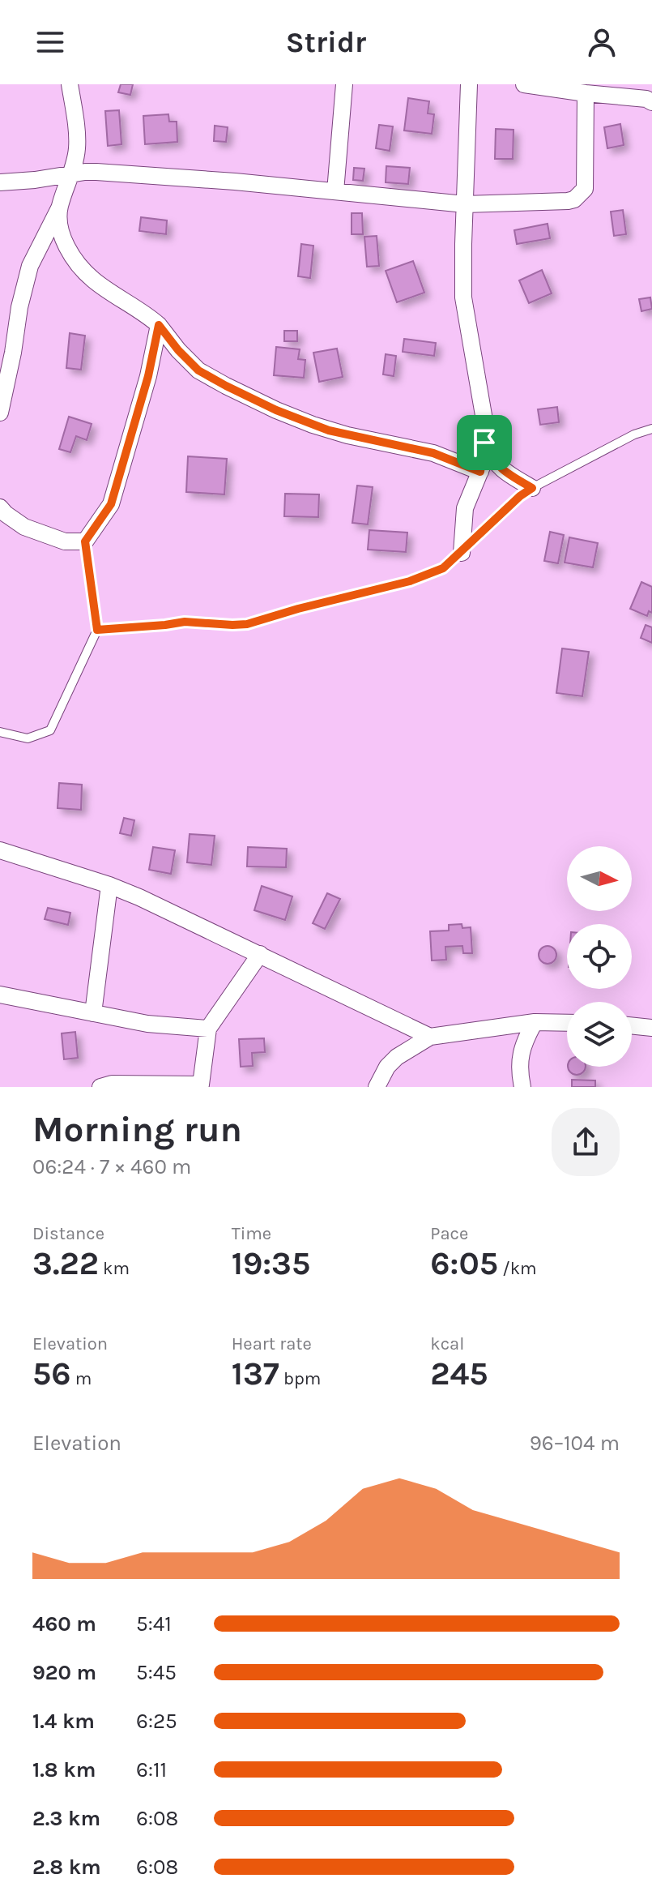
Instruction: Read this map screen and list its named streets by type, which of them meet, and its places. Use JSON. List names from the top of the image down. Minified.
{"north":"right","page":{"header":"Stridr","heading":["Morning run","06:24 · 7 × 460 m"],"stats":[["Distance","3.22 km"],["Time","19:35"],["Pace","6:05 /km"],["Elevation","56 m"],["Heart rate","137 bpm"],["kcal","245"]],"chart":["Elevation","96–104 m"],"list":[{"name":"460 m","note":"5:41"},{"name":"920 m","note":"5:45"},{"name":"1.4 km","note":"6:25"},{"name":"1.8 km","note":"6:11"},{"name":"2.3 km","note":"6:08"},{"name":"2.8 km","note":"6:08"}]}}
